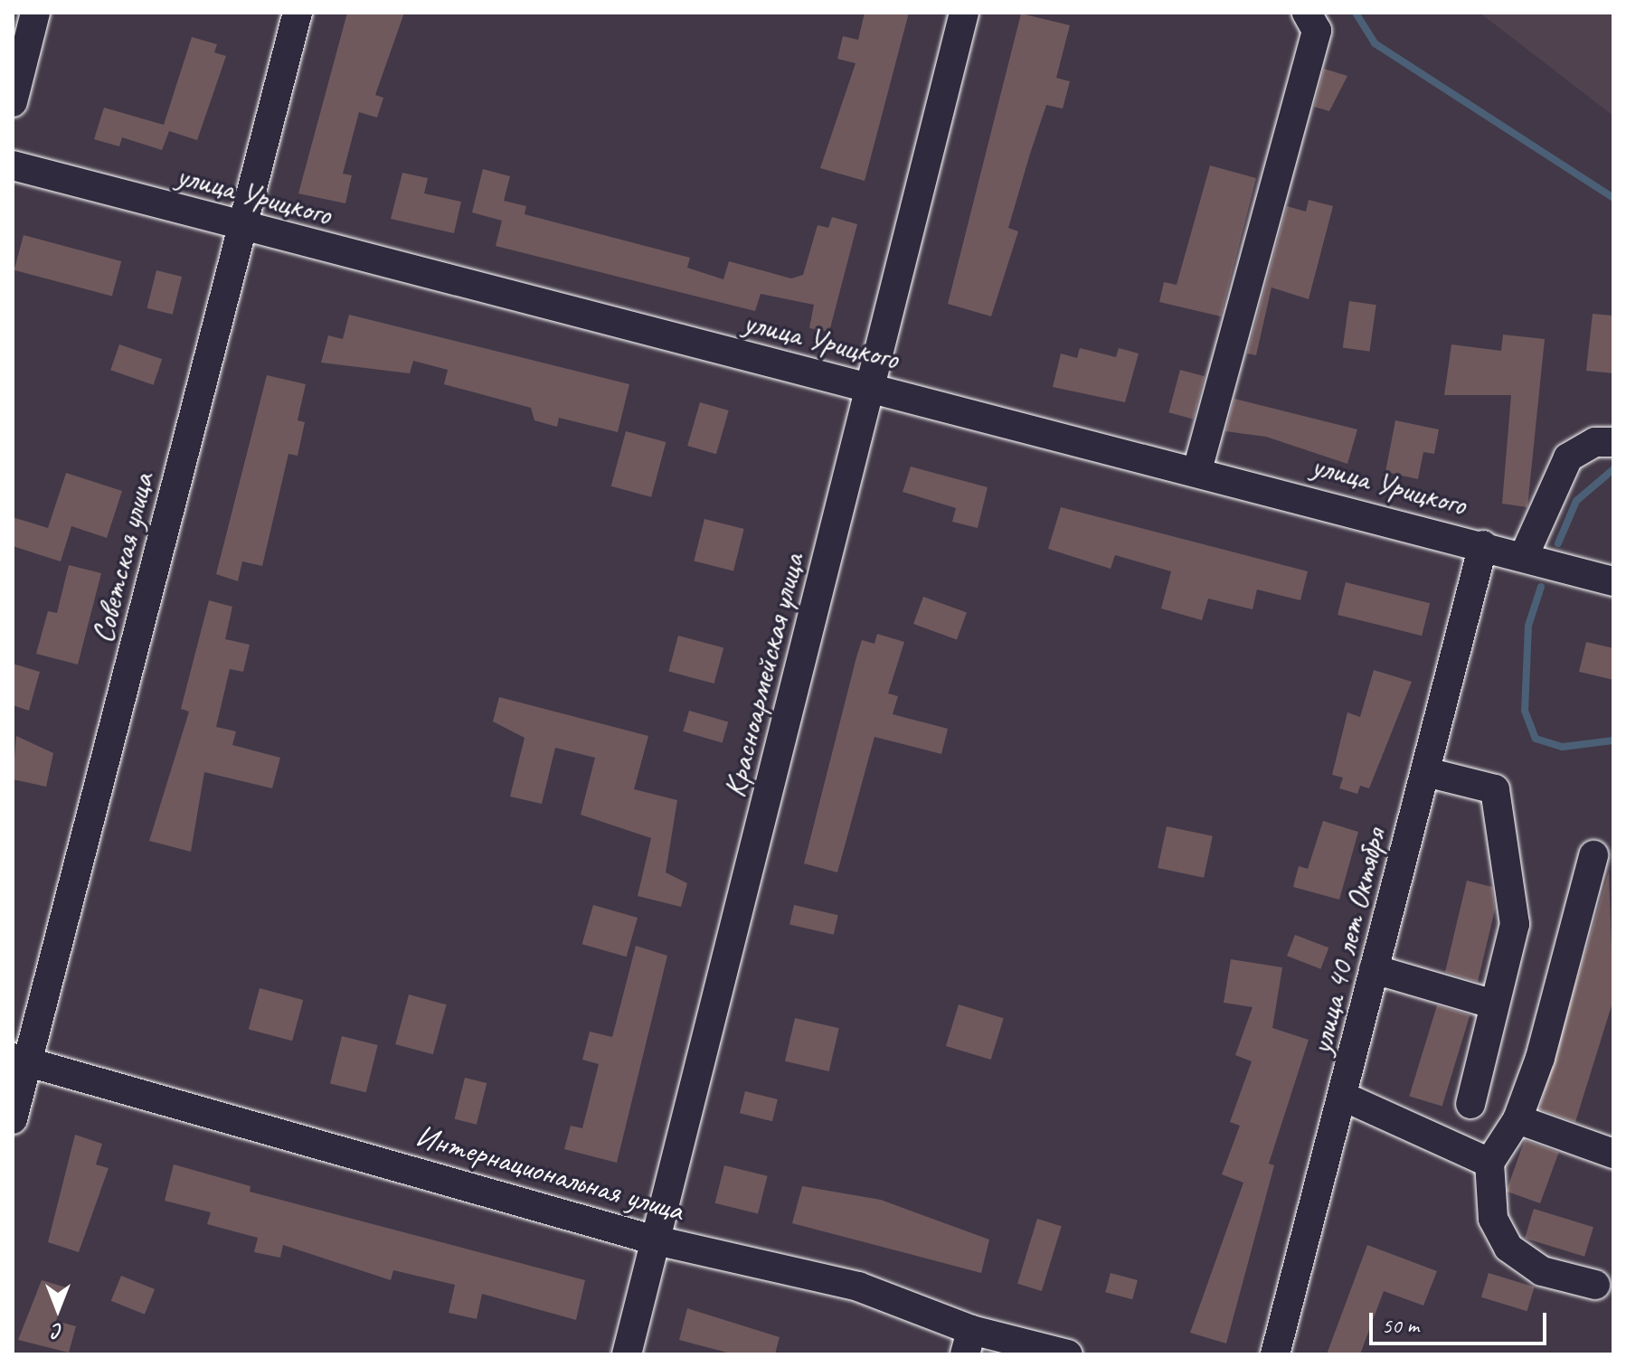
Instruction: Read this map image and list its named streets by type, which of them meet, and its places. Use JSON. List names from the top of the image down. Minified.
{"streets":{"street":["улица Урицкого","Советская улица","Красноармейская улица","улица 40 лет Октября","Интернациональная улица"]},"crossings":[["улица Урицкого","Советская улица"],["улица Урицкого","Красноармейская улица"],["улица Урицкого","улица 40 лет Октября"],["Советская улица","Интернациональная улица"],["Красноармейская улица","Интернациональная улица"]],"scale_bar":"50 m","north":"bottom"}
